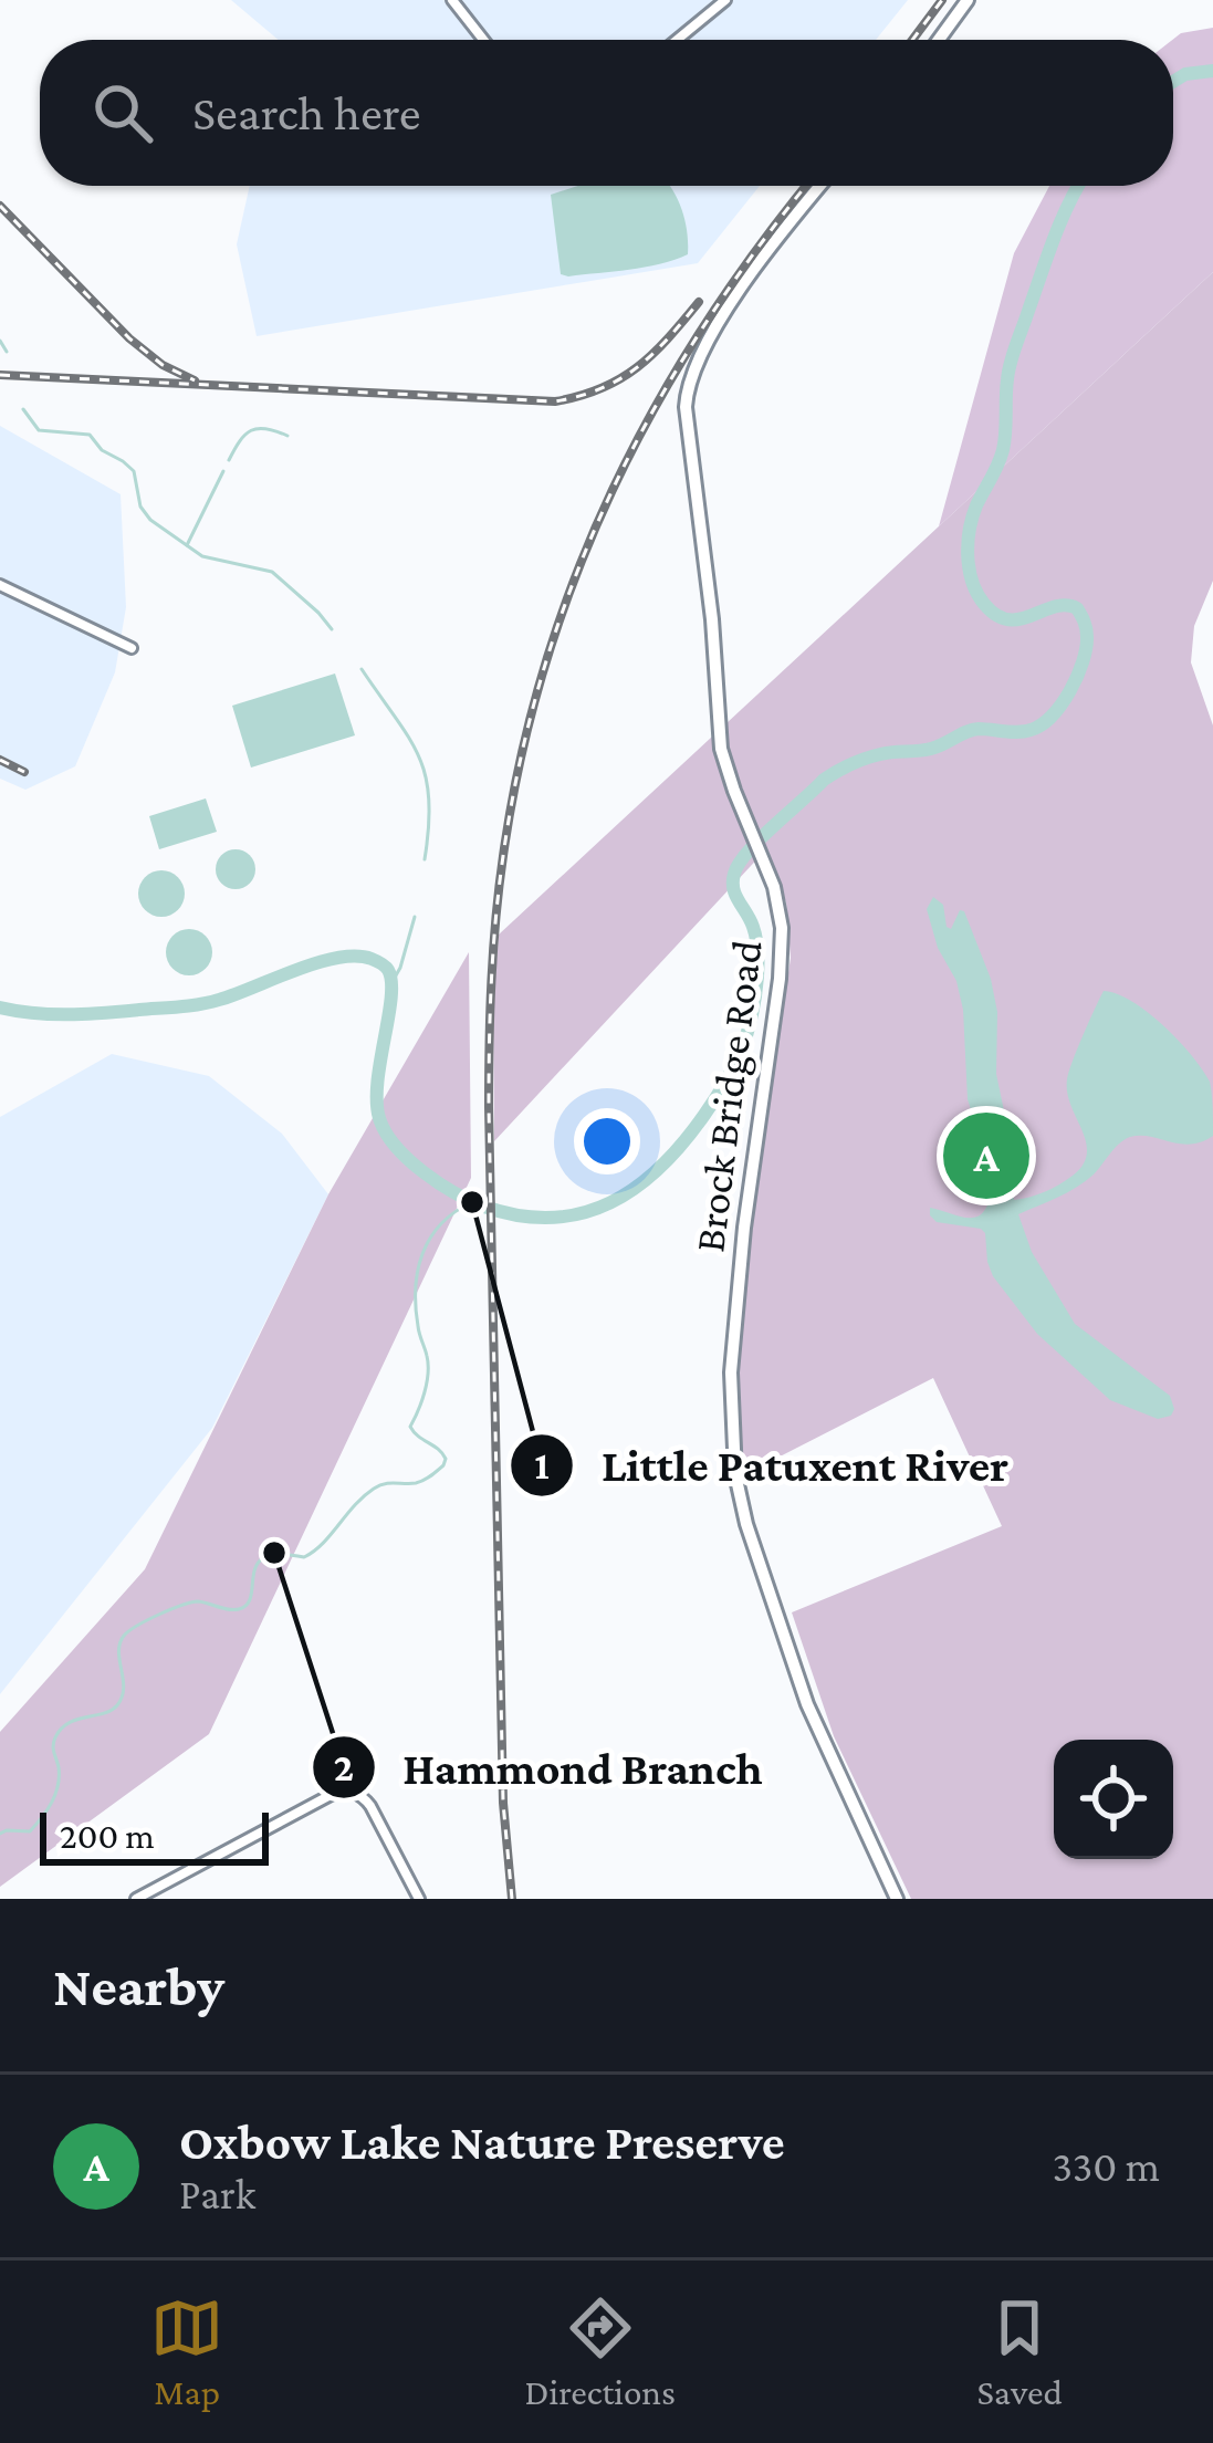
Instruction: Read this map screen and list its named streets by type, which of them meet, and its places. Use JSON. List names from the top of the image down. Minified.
{"streets":{"street":["Brock Bridge Road"]},"places":["Little Patuxent River","Hammond Branch"],"scale_bar":"200 m","page":{"search":"Search here","pins":"A","scale":"200 m","heading":"Nearby","list":[{"mark":"A","name":"Oxbow Lake Nature Preserve","note":"Park","value":"330 m"}],"nav":["Map","Directions","Saved"]}}
